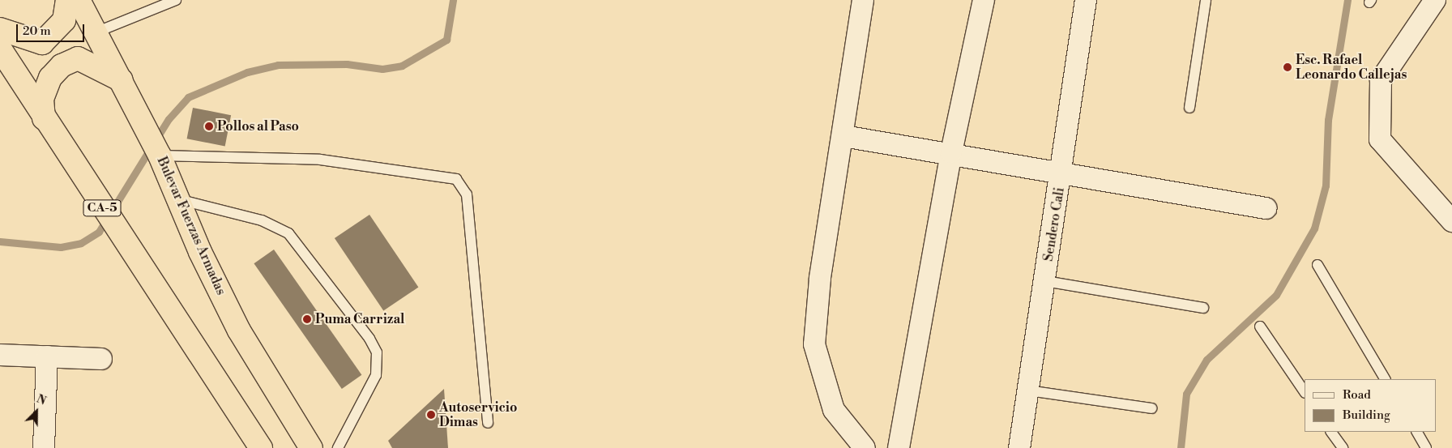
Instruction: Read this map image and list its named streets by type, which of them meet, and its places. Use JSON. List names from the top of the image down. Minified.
{"streets":{"highway":["CA-5","Bulevar Fuerzas Armadas"],"street":["Sendero Cali"]},"places":["Esc. Rafael Leonardo Callejas","Pollos al Paso","Puma Carrizal","Autoservicio Dimas"],"legend":["Road","Building"],"scale_bar":"20 m","north":"top right"}
